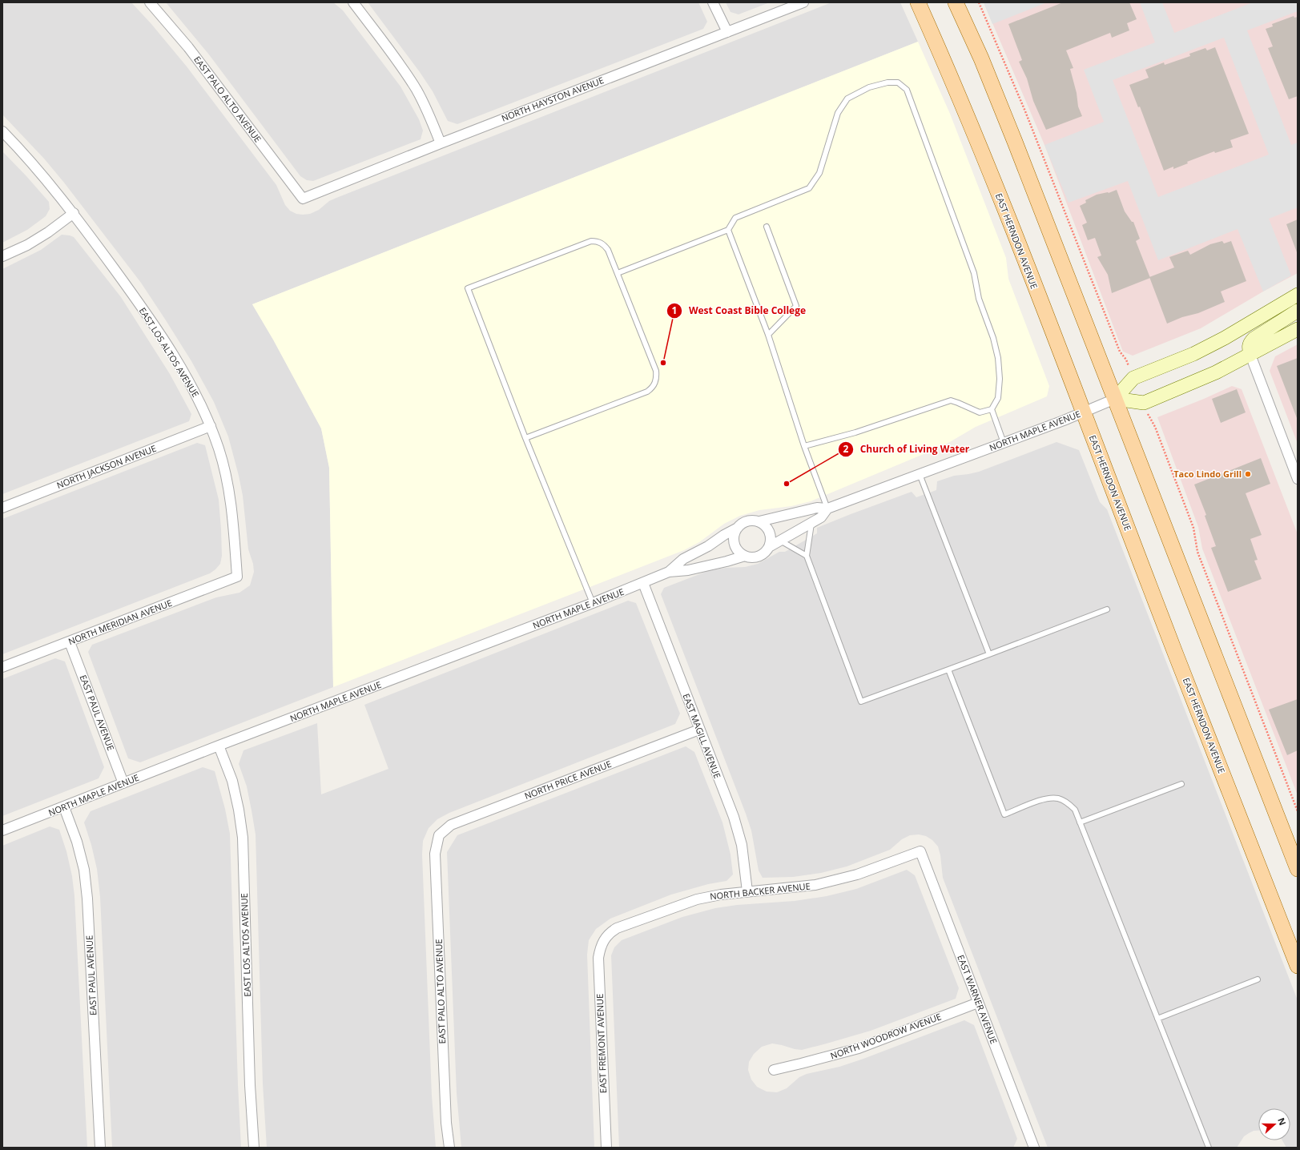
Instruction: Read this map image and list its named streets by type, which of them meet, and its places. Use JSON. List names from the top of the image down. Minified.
{"streets":{"main road":["EAST HERNDON AVENUE"],"street":["EAST PALO ALTO AVENUE","NORTH HAYSTON AVENUE","EAST LOS ALTOS AVENUE","NORTH MAPLE AVENUE","NORTH JACKSON AVENUE","NORTH MERIDIAN AVENUE","EAST PAUL AVENUE","EAST MAGILL AVENUE","NORTH PRICE AVENUE","NORTH BACKER AVENUE","EAST WARNER AVENUE","NORTH WOODROW AVENUE","EAST FREMONT AVENUE"]},"crossings":[["EAST PALO ALTO AVENUE","NORTH HAYSTON AVENUE"],["EAST PALO ALTO AVENUE","NORTH PRICE AVENUE"],["EAST HERNDON AVENUE","NORTH MAPLE AVENUE"],["EAST LOS ALTOS AVENUE","NORTH MAPLE AVENUE"],["EAST LOS ALTOS AVENUE","NORTH JACKSON AVENUE"],["EAST LOS ALTOS AVENUE","NORTH MERIDIAN AVENUE"],["NORTH MAPLE AVENUE","EAST PAUL AVENUE"],["NORTH MAPLE AVENUE","EAST MAGILL AVENUE"],["NORTH MERIDIAN AVENUE","EAST PAUL AVENUE"],["EAST MAGILL AVENUE","NORTH PRICE AVENUE"],["EAST MAGILL AVENUE","NORTH BACKER AVENUE"],["NORTH BACKER AVENUE","EAST WARNER AVENUE"],["NORTH BACKER AVENUE","EAST FREMONT AVENUE"],["EAST WARNER AVENUE","NORTH WOODROW AVENUE"]],"places":["West Coast Bible College","Taco Lindo Grill","Church of Living Water"],"north":"right"}
